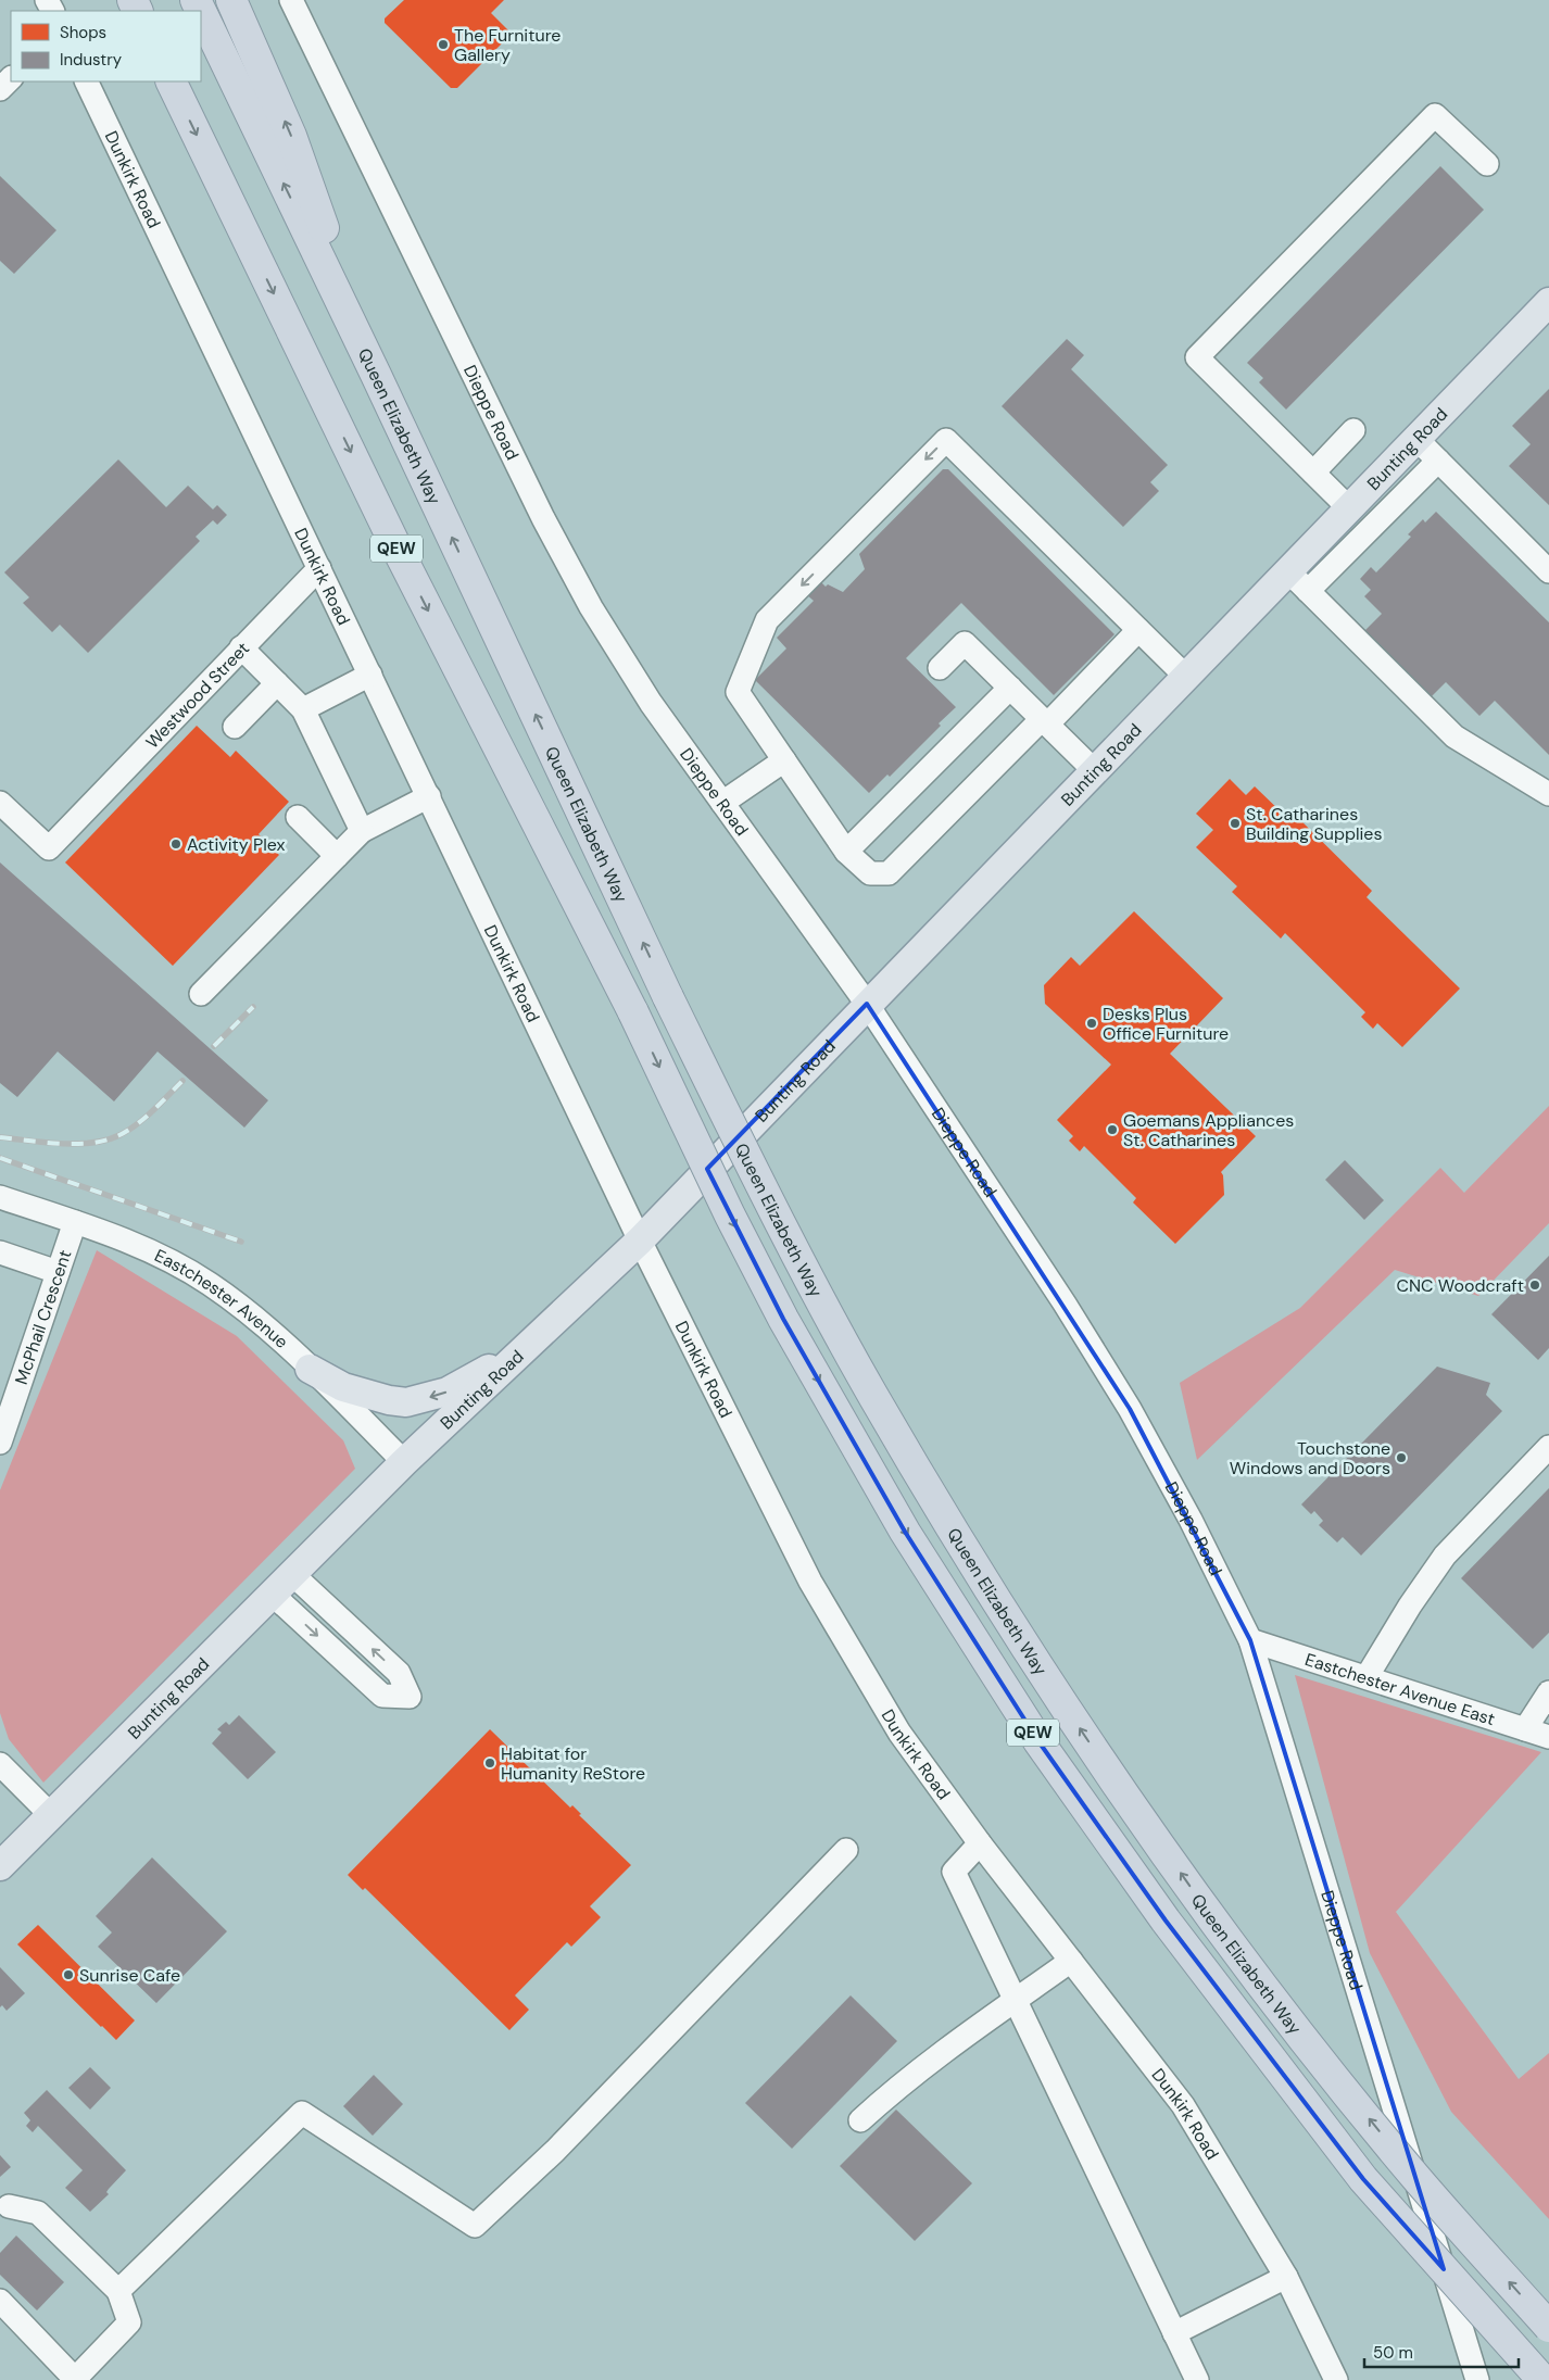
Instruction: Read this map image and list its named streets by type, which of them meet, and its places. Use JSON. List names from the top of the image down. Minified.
{"streets":{"highway":["Queen Elizabeth Way","QEW"],"main road":["Bunting Road"],"street":["Dunkirk Road","Dieppe Road","Westwood Street","Eastchester Avenue","McPhail Crescent","Eastchester Avenue East"]},"crossings":[["Dunkirk Road","Bunting Road"],["Dunkirk Road","Westwood Street"],["Dieppe Road","Bunting Road"],["Dieppe Road","Eastchester Avenue East"],["Bunting Road","Eastchester Avenue"],["Eastchester Avenue","McPhail Crescent"]],"places":["The Furniture Gallery","St. Catharines Building Supplies","Activity Plex","Desks Plus Office Furniture","Goemans Appliances St. Catharines","CNC Woodcraft","Touchstone Windows and Doors","Habitat for Humanity ReStore","Sunrise Cafe"],"legend":["Shops","Industry"],"scale_bar":"50 m"}
